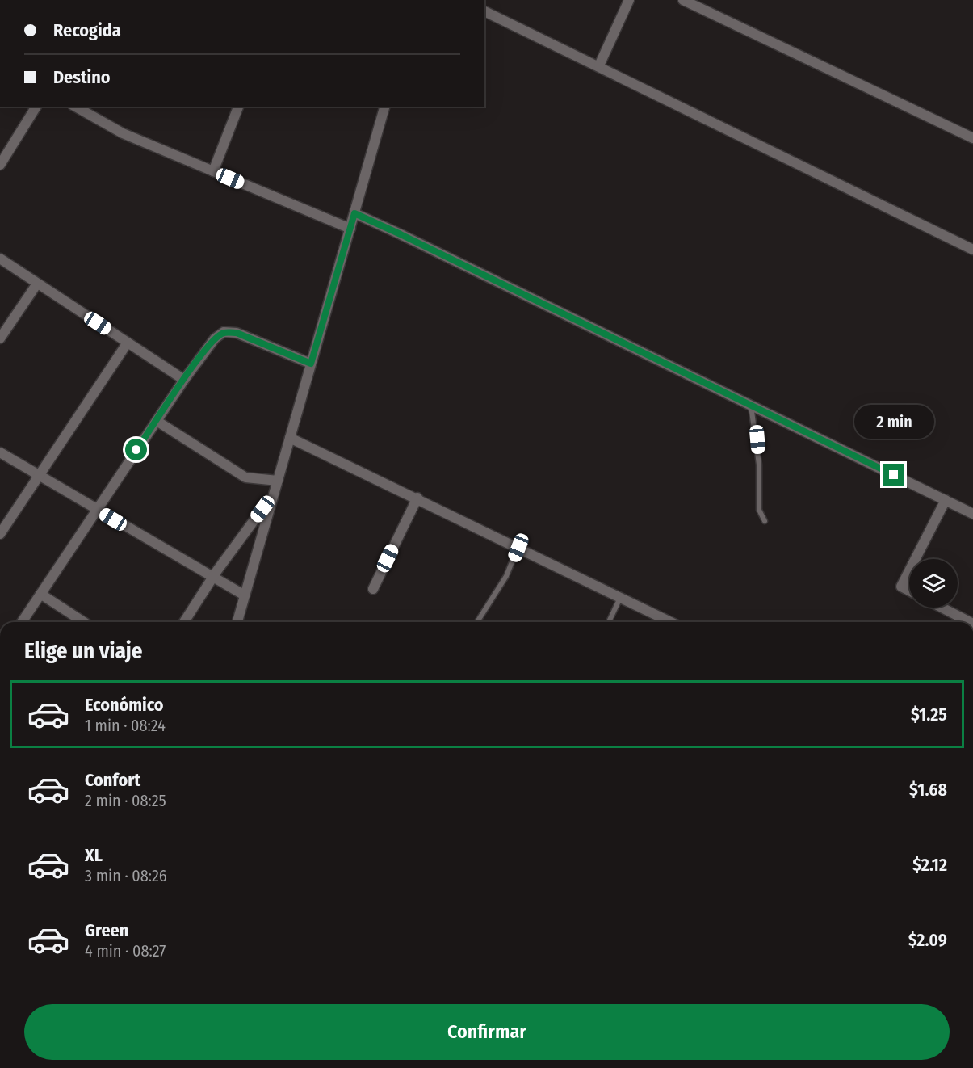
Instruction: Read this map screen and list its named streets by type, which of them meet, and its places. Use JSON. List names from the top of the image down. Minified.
{"page":{"banner":["Recogida","Destino"],"bubble":"2 min","heading":"Elige un viaje","list":[{"name":"Económico","note":"1 min · 08:24","value":"$1.25"},{"name":"Confort","note":"2 min · 08:25","value":"$1.68"},{"name":"XL","note":"3 min · 08:26","value":"$2.12"},{"name":"Green","note":"4 min · 08:27","value":"$2.09"}],"buttons":"Confirmar"}}
